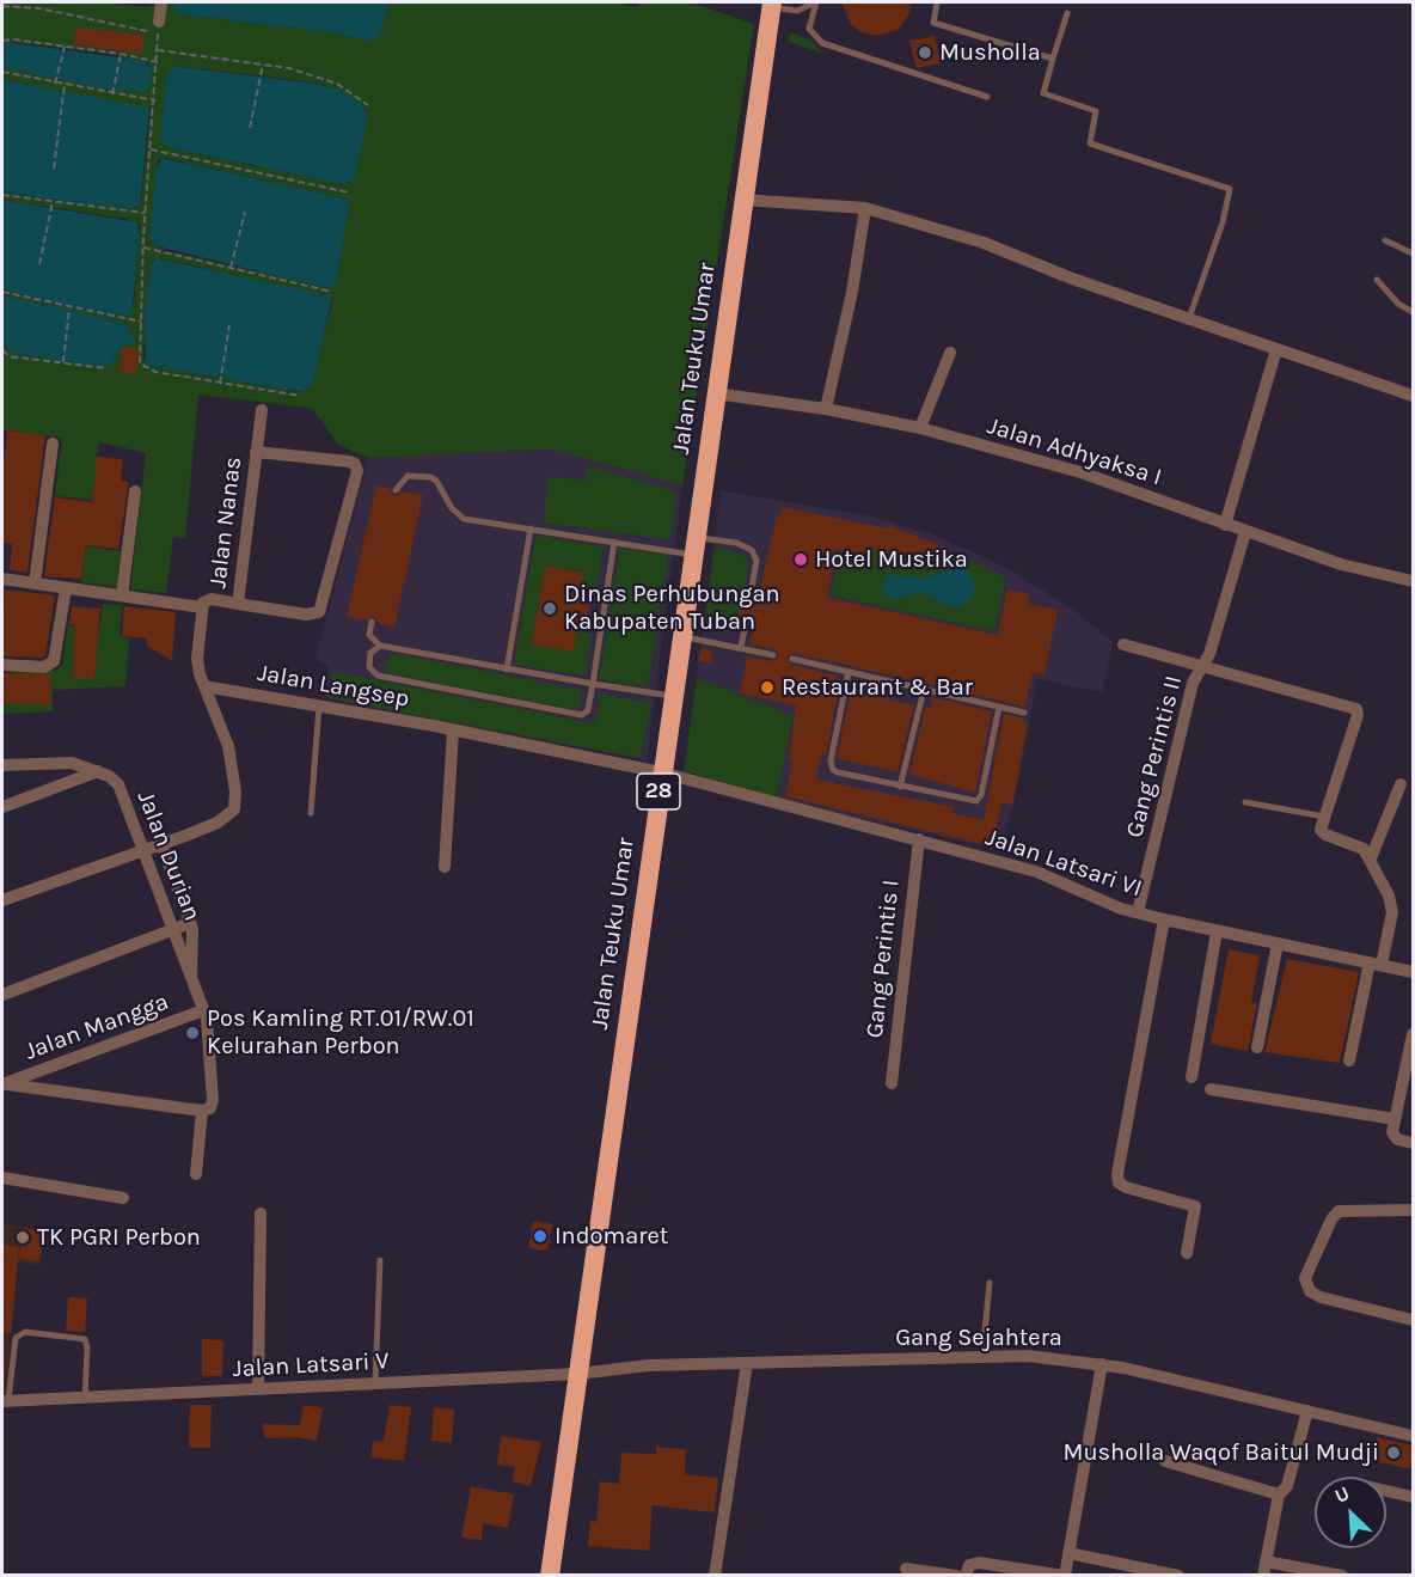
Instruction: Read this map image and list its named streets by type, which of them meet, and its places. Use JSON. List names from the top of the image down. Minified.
{"streets":{"highway":["Jalan Teuku Umar","28"],"street":["Jalan Adhyaksa I","Jalan Nanas","Jalan Langsep","Gang Perintis II","Jalan Durian","Jalan Latsari VI","Gang Perintis I","Jalan Mangga","Gang Sejahtera","Jalan Latsari V"]},"crossings":[["Jalan Teuku Umar","Jalan Adhyaksa I"],["Jalan Teuku Umar","Jalan Langsep"],["Jalan Teuku Umar","Jalan Latsari VI"],["Jalan Teuku Umar","Gang Sejahtera"],["Jalan Teuku Umar","Jalan Latsari V"],["Jalan Adhyaksa I","Gang Perintis II"],["Jalan Nanas","Jalan Langsep"],["Jalan Langsep","Jalan Latsari VI"],["Gang Perintis II","Jalan Latsari VI"],["Jalan Durian","Jalan Mangga"],["Jalan Latsari VI","Gang Perintis I"],["Gang Sejahtera","Jalan Latsari V"]],"places":["Musholla","Hotel Mustika","Dinas Perhubungan Kabupaten Tuban","Restaurant & Bar","Pos Kamling RT.01/RW.01 Kelurahan Perbon","Indomaret","TK PGRI Perbon","Musholla Waqof Baitul Mudji"],"north":"top left"}
